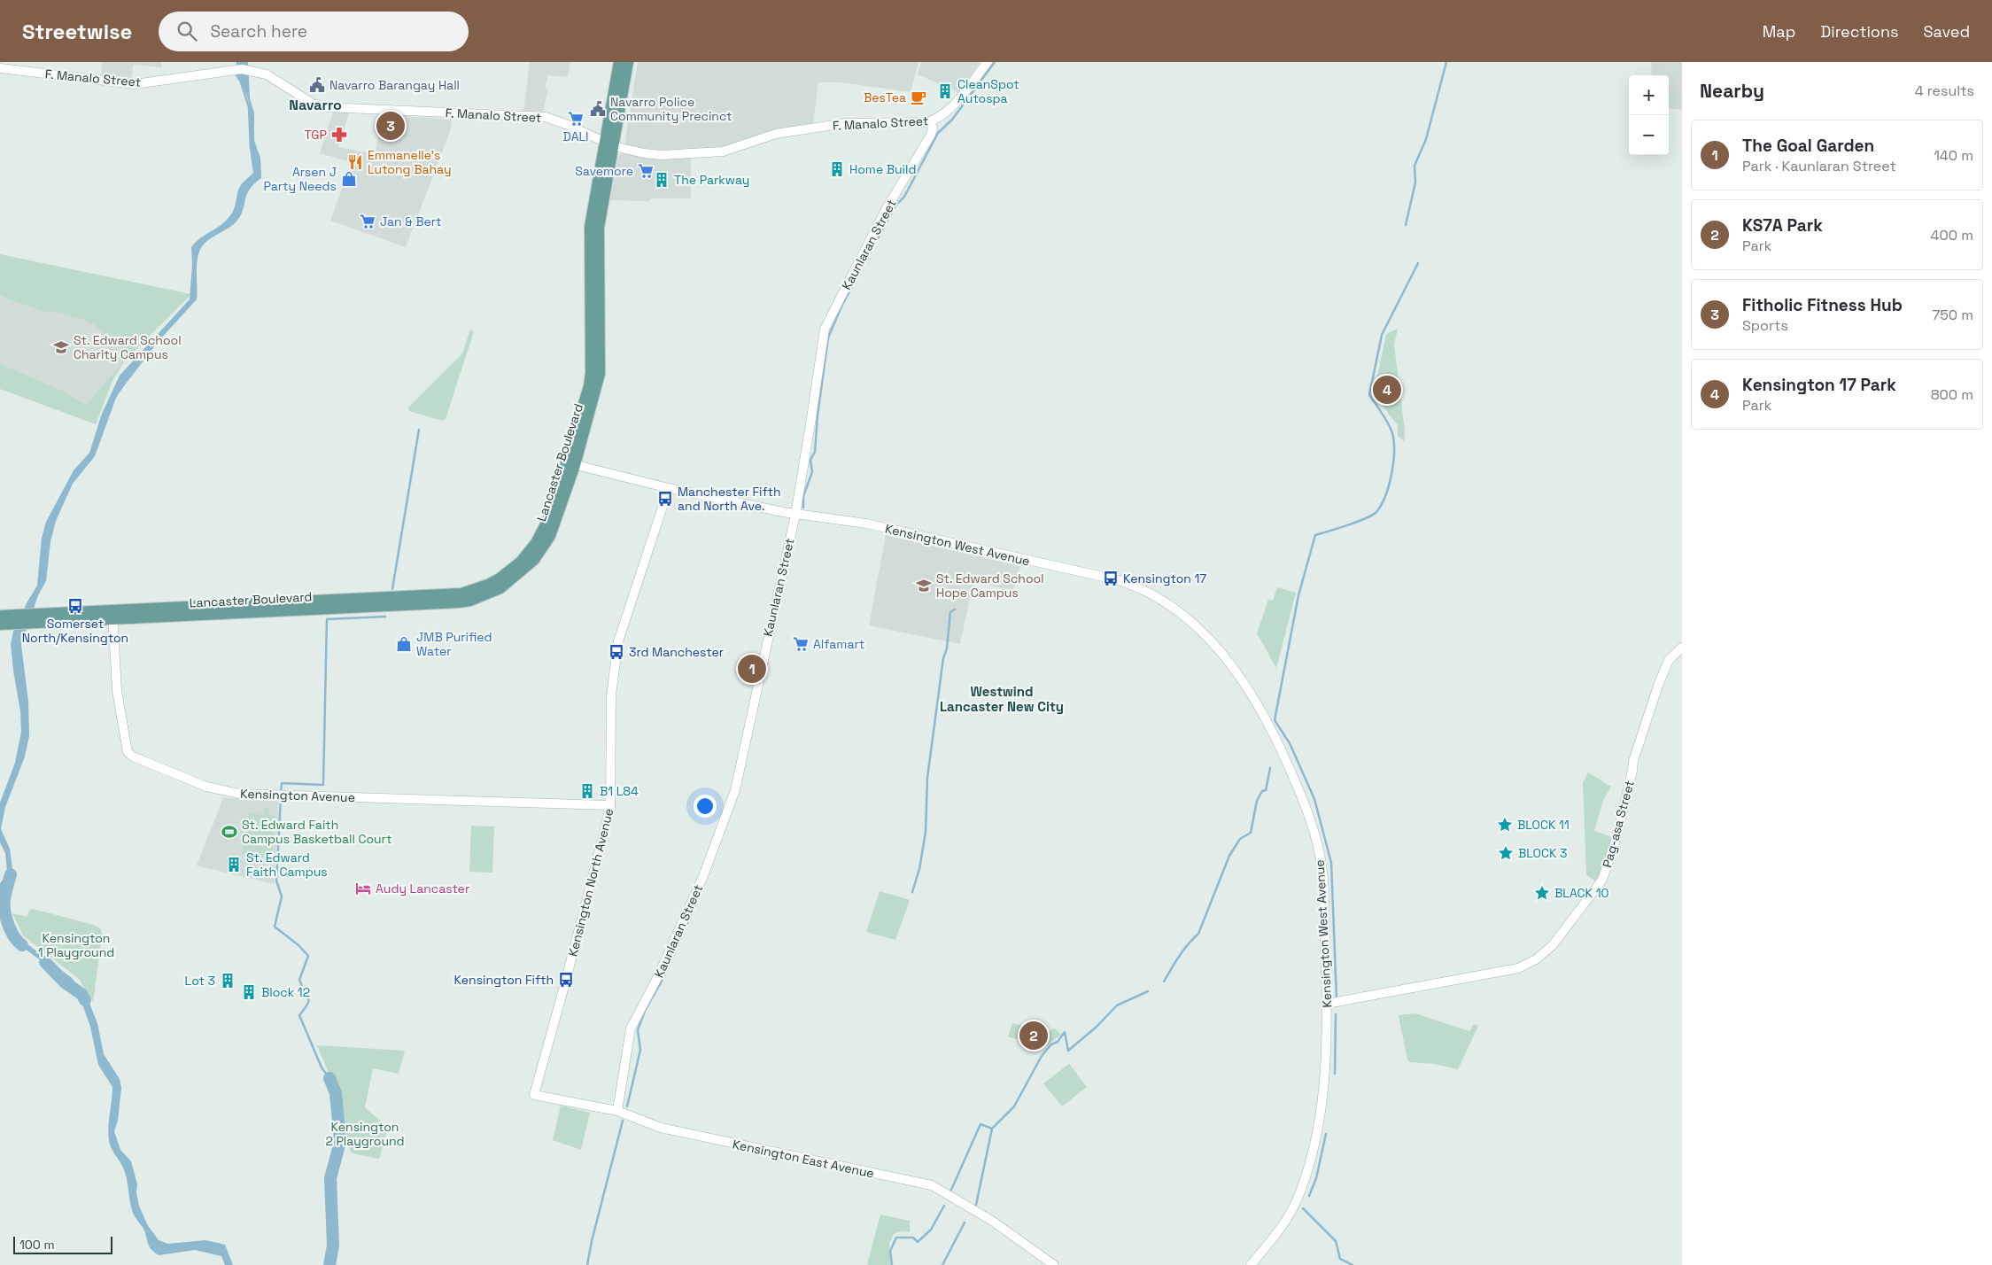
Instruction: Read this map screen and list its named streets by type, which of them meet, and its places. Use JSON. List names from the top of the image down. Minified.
{"streets":{"main road":["Lancaster Boulevard"],"street":["F. Manalo Street","Kaunlaran Street","Kensington West Avenue","Kensington Avenue","Pag-asa Street","Kensington North Avenue","Kensington East Avenue"]},"crossings":[["F. Manalo Street","Kaunlaran Street"],["F. Manalo Street","Lancaster Boulevard"],["Kaunlaran Street","Kensington West Avenue"],["Kaunlaran Street","Kensington East Avenue"],["Lancaster Boulevard","Kensington West Avenue"],["Lancaster Boulevard","Kensington Avenue"],["Kensington West Avenue","Pag-asa Street"],["Kensington West Avenue","Kensington North Avenue"],["Kensington Avenue","Kensington North Avenue"],["Kensington North Avenue","Kensington East Avenue"]],"districts":["Navarro","Westwind Lancaster New City"],"parks":["Kensington 1 Playground","Kensington 2 Playground"],"places":{"public building":["Navarro Barangay Hall","Navarro Police Community Precinct"],"building":["CleanSpot Autospa","Home Build","The Parkway","B1 L84","St. Edward Faith Campus","Lot 3","Block 12"],"cafe":["BesTea"],"supermarket":["DALI","Savemore","Jan & Bert","Alfamart"],"pharmacy":["TGP"],"restaurant":["Emmanelle's Lutong Bahay"],"shop":["Arsen J Party Needs","JMB Purified Water"],"school or university":["St. Edward School Charity Campus","St. Edward School Hope Campus"],"bus stop":["Manchester Fifth and North Ave.","Kensington 17","Somerset North/Kensington","3rd Manchester","Kensington Fifth"],"place":["BLOCK 11","BLOCK 3","BLACK 10"],"sports":["St. Edward Faith Campus Basketball Court"],"hotel":["Audy Lancaster"]},"scale_bar":"100 m","page":{"header":"Streetwise","search":"Search here","nav":["Map","Directions","Saved"],"heading":["Nearby","4 results"],"map_buttons":["+","−"],"pins":["3","4","1","2"],"list":[{"mark":"1","name":"The Goal Garden","note":"Park · Kaunlaran Street","value":"140 m"},{"mark":"2","name":"KS7A Park","note":"Park","value":"400 m"},{"mark":"3","name":"Fitholic Fitness Hub","note":"Sports","value":"750 m"},{"mark":"4","name":"Kensington 17 Park","note":"Park","value":"800 m"}],"scale":"100 m"}}
